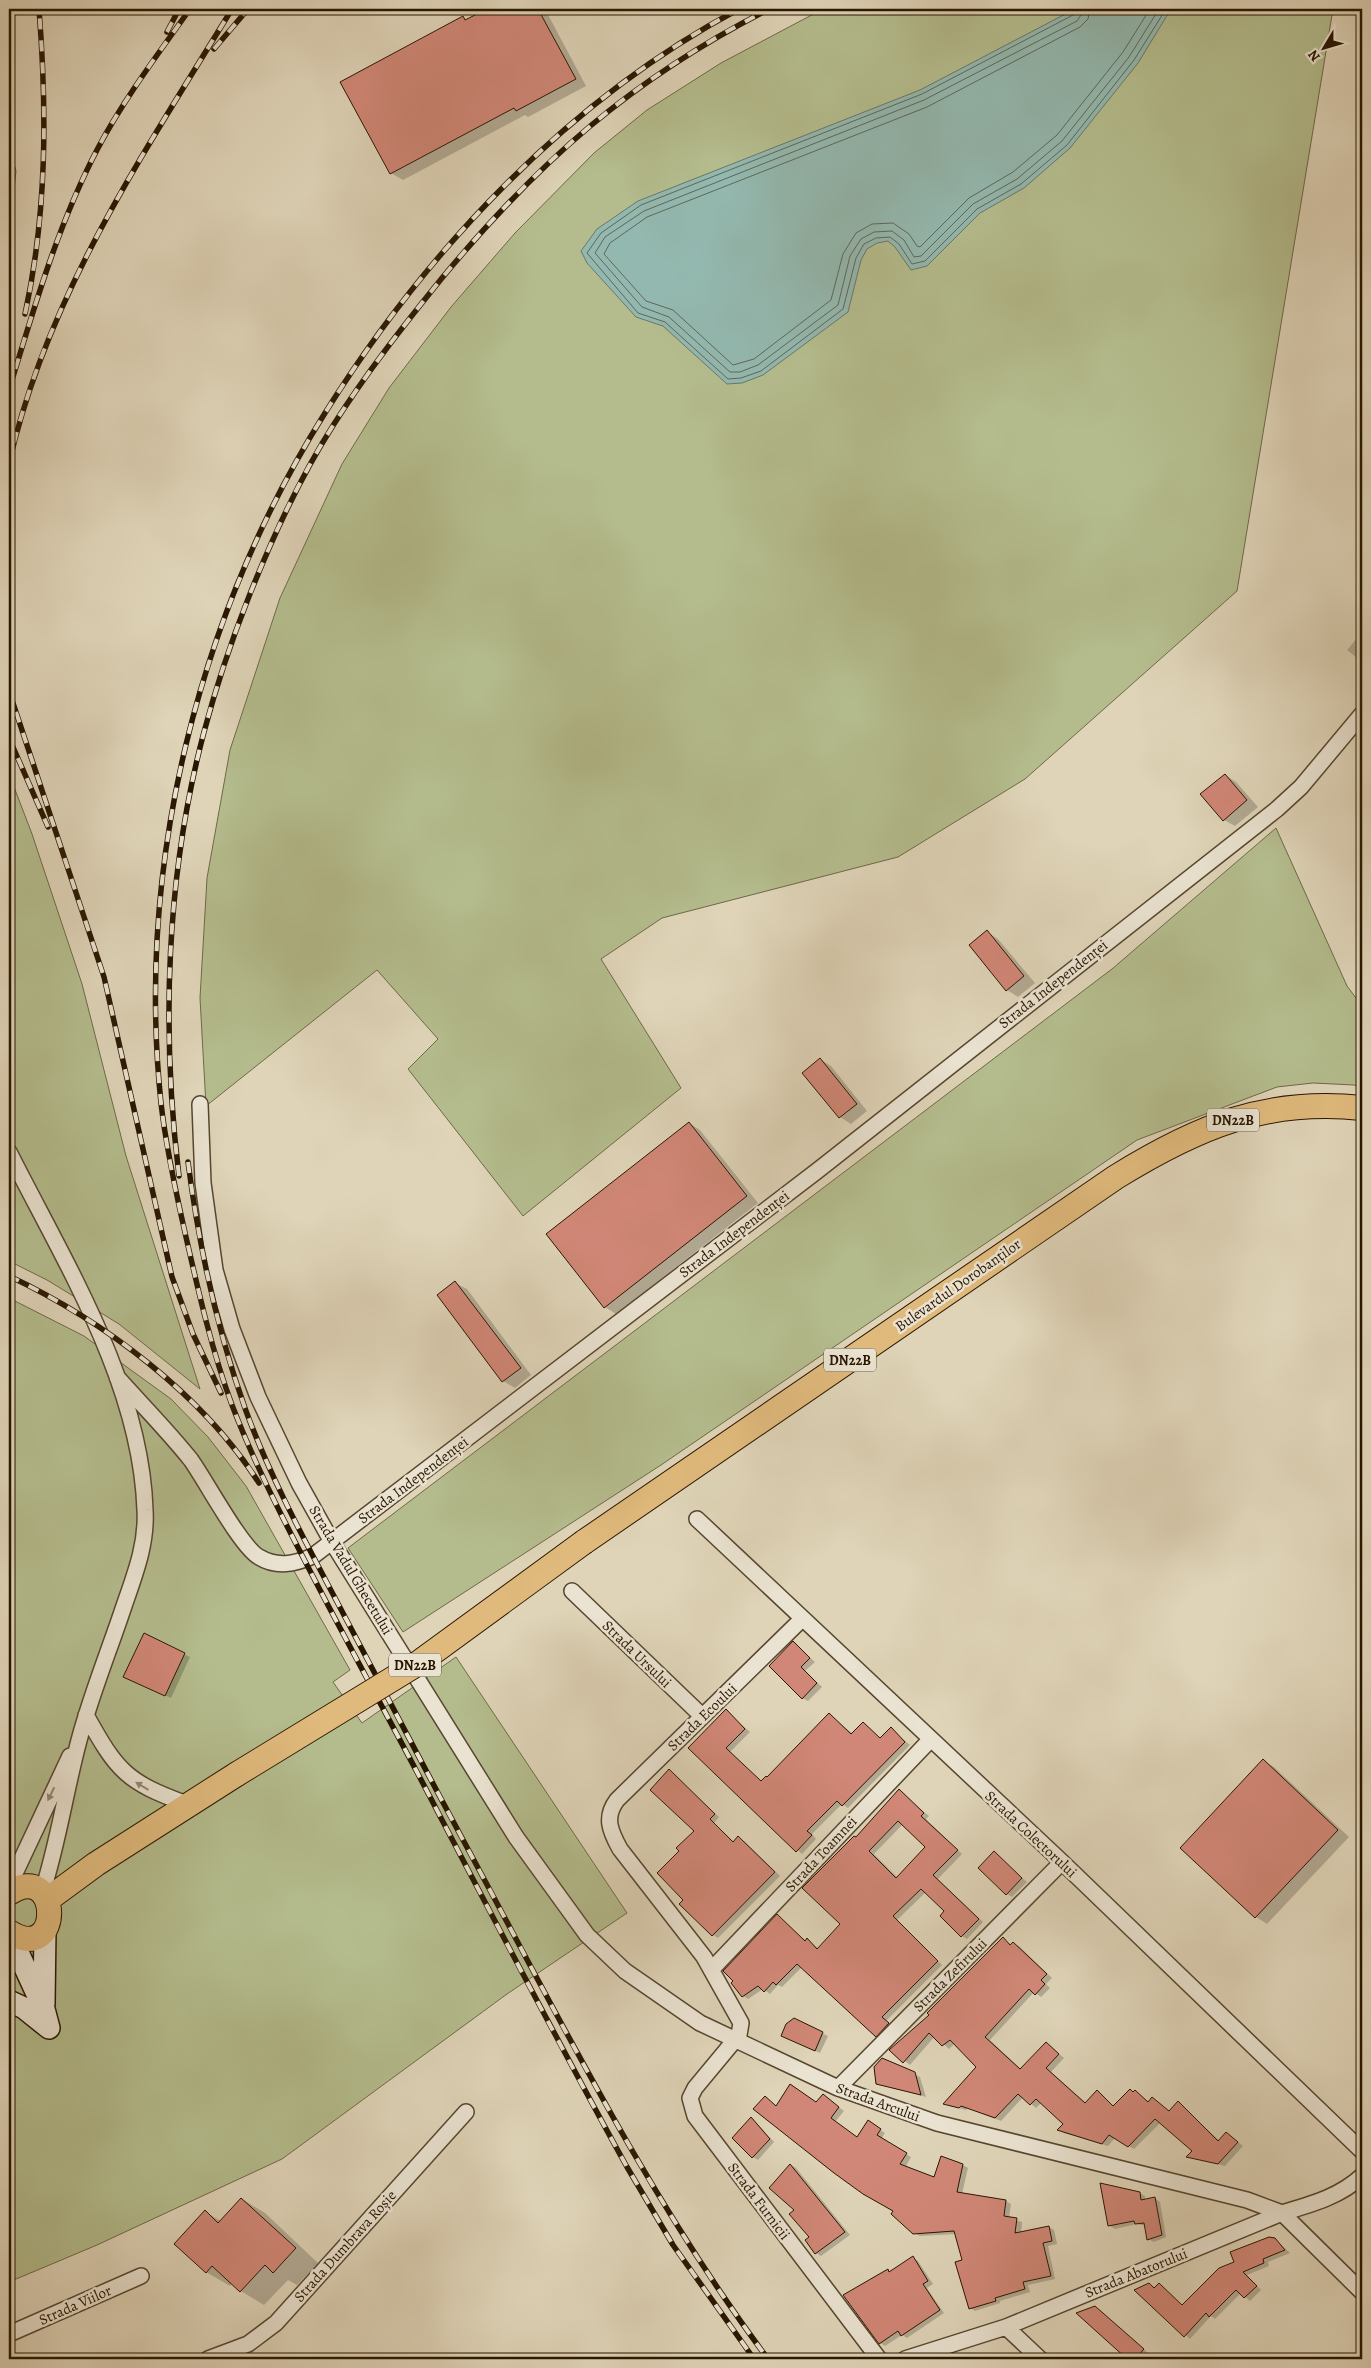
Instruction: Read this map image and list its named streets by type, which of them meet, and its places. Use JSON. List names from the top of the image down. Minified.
{"streets":{"main road":["DN22B","Bulevardul Dorobanților"],"street":["Strada Independenței","Strada Vadul Ghecetului","Strada Ursului","Strada Ecoului","Strada Colectorului","Strada Toamnei","Strada Zefirului","Strada Arcului","Strada Furnicii","Strada Dumbrava Roșie","Strada Abatorului","Strada Viilor"]},"crossings":[["Strada Independenței","Strada Vadul Ghecetului"],["DN22B","Bulevardul Dorobanților"],["Strada Vadul Ghecetului","Strada Arcului"],["Strada Vadul Ghecetului","Strada Furnicii"],["Strada Ursului","Strada Ecoului"],["Strada Ecoului","Strada Colectorului"],["Strada Ecoului","Strada Toamnei"],["Strada Colectorului","Strada Toamnei"],["Strada Colectorului","Strada Zefirului"],["Strada Zefirului","Strada Arcului"],["Strada Arcului","Strada Furnicii"],["Strada Arcului","Strada Abatorului"]],"north":"bottom left"}
